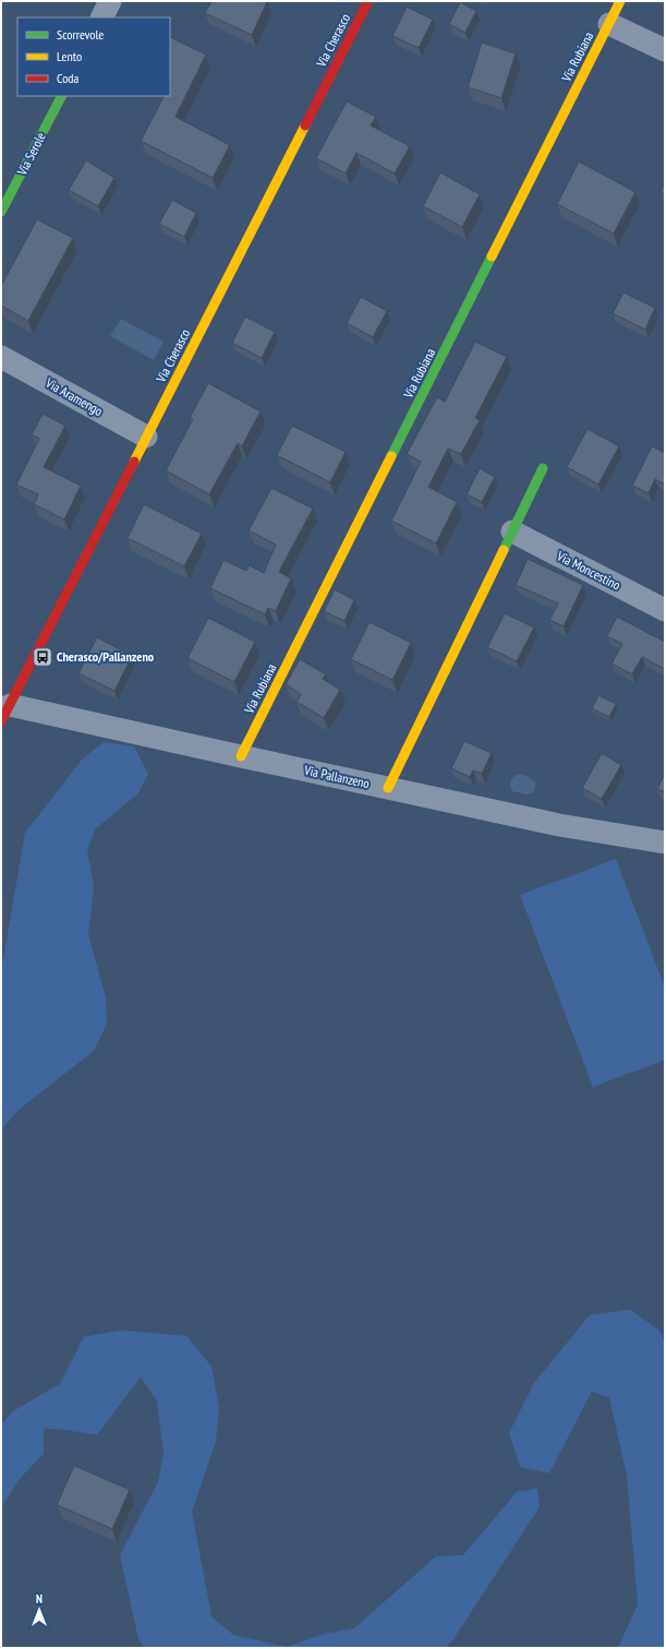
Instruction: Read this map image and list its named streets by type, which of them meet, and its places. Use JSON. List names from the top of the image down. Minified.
{"streets":{"street":["Via Cherasco","Via Rubiana","Via Serole","Via Aramengo","Via Moncestino","Via Pallanzeno"]},"crossings":[["Via Cherasco","Via Aramengo"],["Via Cherasco","Via Pallanzeno"],["Via Rubiana","Via Pallanzeno"]],"places":{"bus stop":["Cherasco/Pallanzeno"]},"legend":["Scorrevole","Lento","Coda"],"north":"top"}
